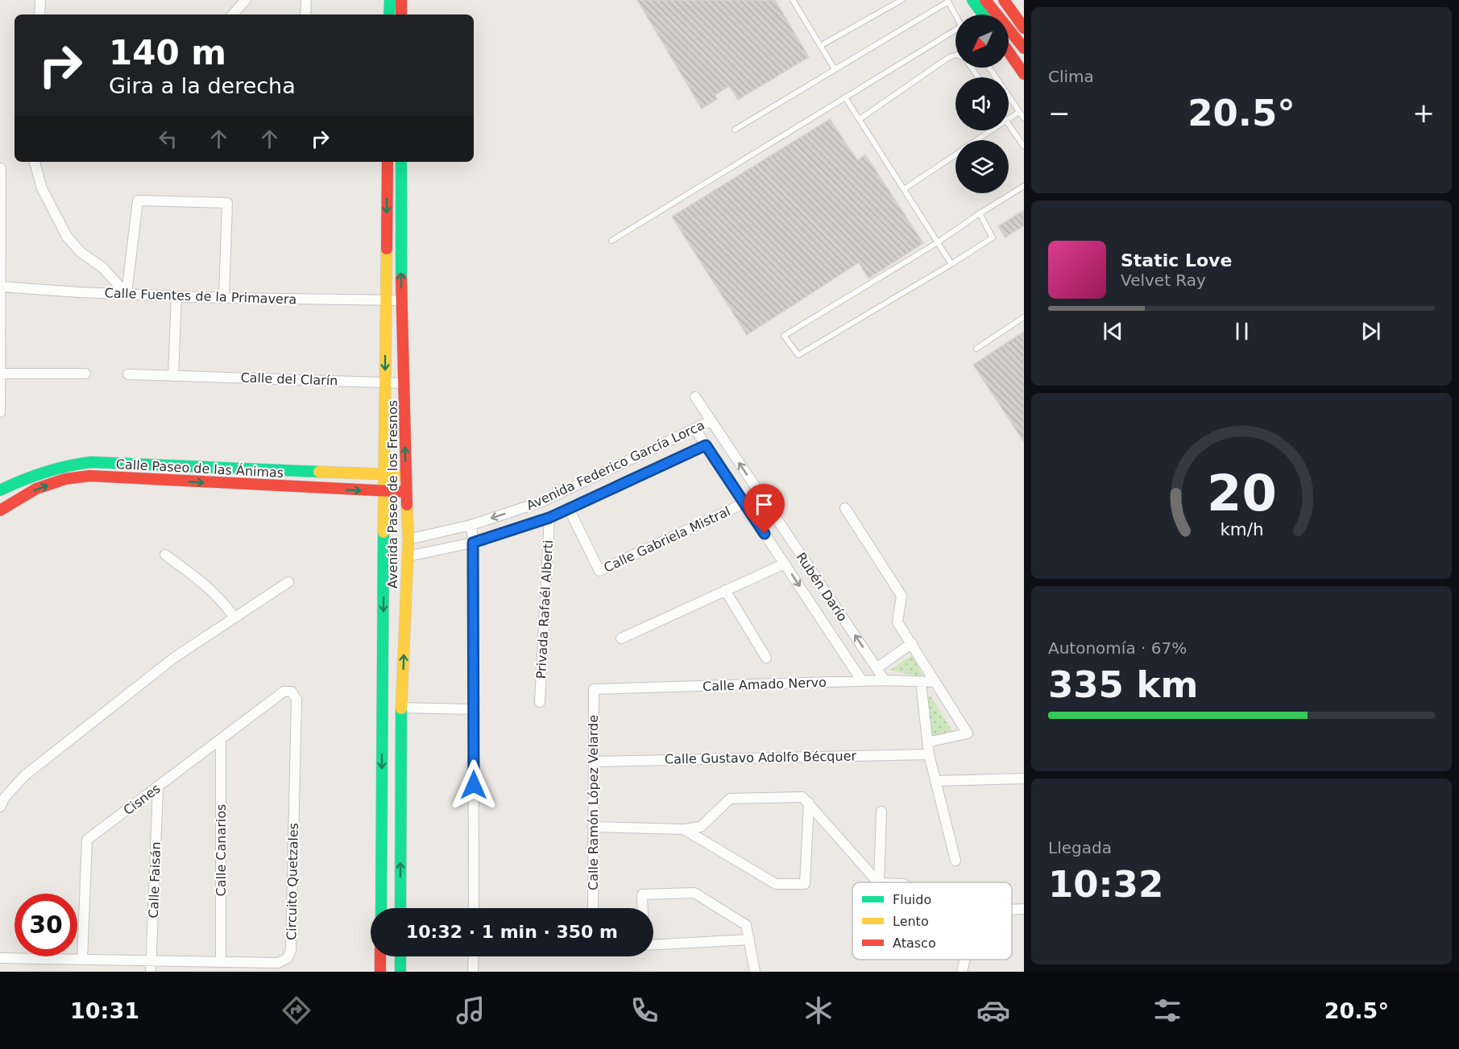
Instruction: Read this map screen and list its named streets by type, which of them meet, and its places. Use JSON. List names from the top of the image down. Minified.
{"streets":{"main road":["Calle Paseo de las Ánimas","Avenida Paseo de los Fresnos"],"street":["Calle Fuentes de la Primavera","Calle del Clarín","Avenida Federico García Lorca","Calle Gabriela Mistral","Rubén Darío","Privada Rafaél Alberti","Calle Amado Nervo","Calle Gustavo Adolfo Bécquer","Cisnes","Calle Ramón López Velarde","Calle Canarios","Calle Faisán","Circuito Quetzales"]},"crossings":[["Calle Fuentes de la Primavera","Avenida Paseo de los Fresnos"],["Calle del Clarín","Avenida Paseo de los Fresnos"],["Avenida Federico García Lorca","Avenida Paseo de los Fresnos"],["Avenida Federico García Lorca","Calle Gabriela Mistral"],["Avenida Federico García Lorca","Rubén Darío"],["Avenida Federico García Lorca","Privada Rafaél Alberti"],["Calle Paseo de las Ánimas","Avenida Paseo de los Fresnos"],["Calle Gabriela Mistral","Rubén Darío"],["Rubén Darío","Calle Amado Nervo"],["Calle Amado Nervo","Calle Ramón López Velarde"],["Calle Gustavo Adolfo Bécquer","Calle Ramón López Velarde"],["Cisnes","Calle Canarios"],["Cisnes","Calle Faisán"],["Cisnes","Circuito Quetzales"],["Calle Canarios","Circuito Quetzales"],["Calle Faisán","Circuito Quetzales"]],"legend":["Fluido","Lento","Atasco"],"north":"bottom left","page":{"tile":["Clima",["Autonomía · 67%","335 km"],["Llegada","10:32"]],"turn":["140 m","Gira a la derecha"],"heat":["−","20.5°","+"],"song":["Static Love","Velvet Ray"],"limit":"30","trip":"10:32 · 1 min · 350 m","tabs":["10:31","20.5°"],"gauge":["20","km/h"]}}
